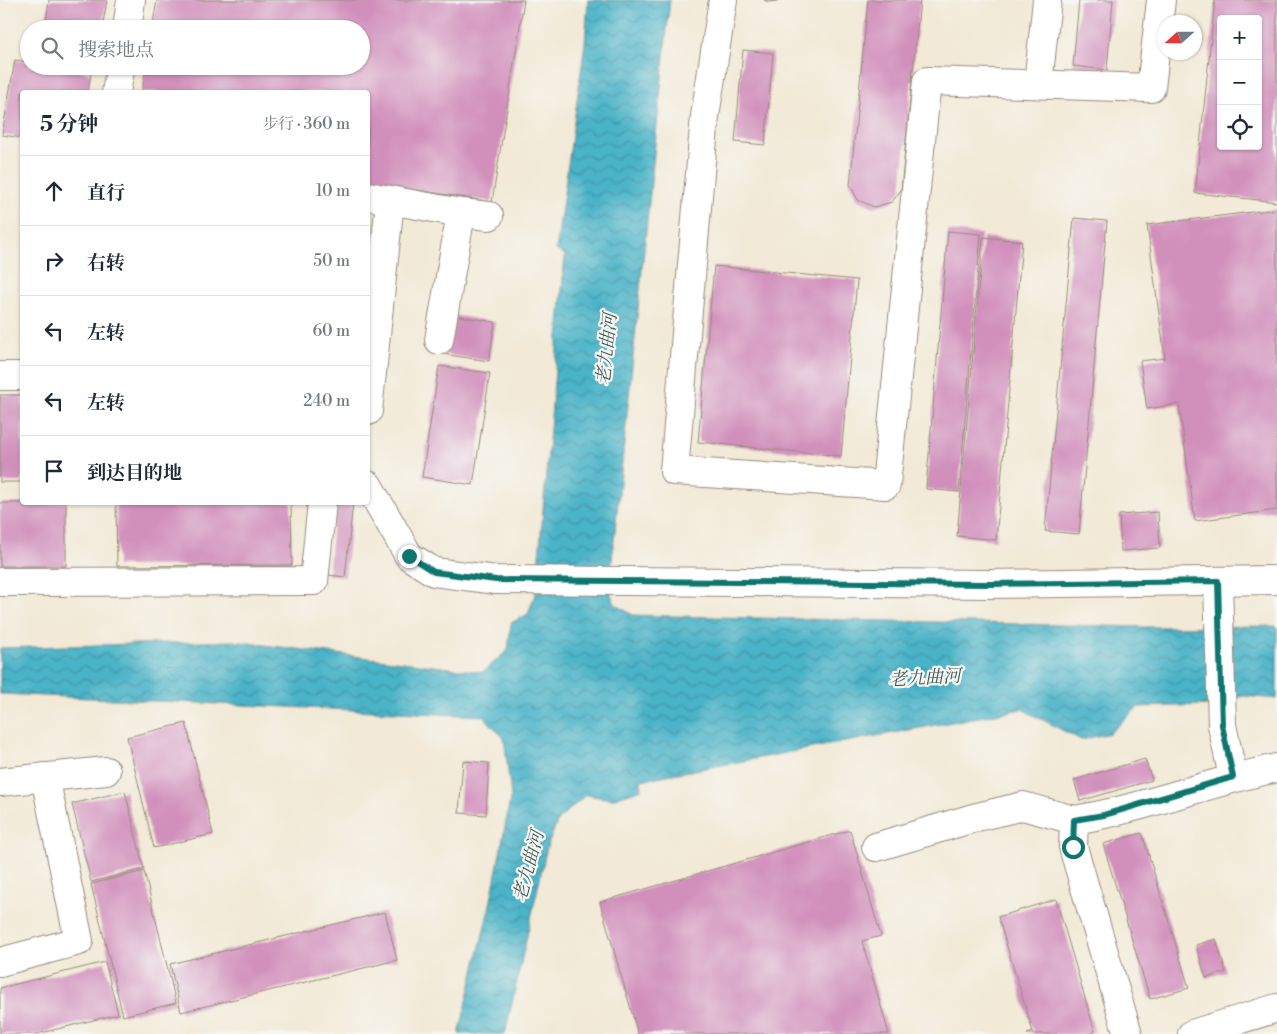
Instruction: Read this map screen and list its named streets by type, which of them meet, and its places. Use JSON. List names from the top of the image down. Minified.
{"water":["老九曲河"],"north":"left","page":{"map_buttons":["+","−"],"search":"搜索地点","heading":["5 分钟","步行 · 360 m"],"list":[["直行","10 m"],["右转","50 m"],["左转","60 m"],["左转","240 m"],"到达目的地"]}}
